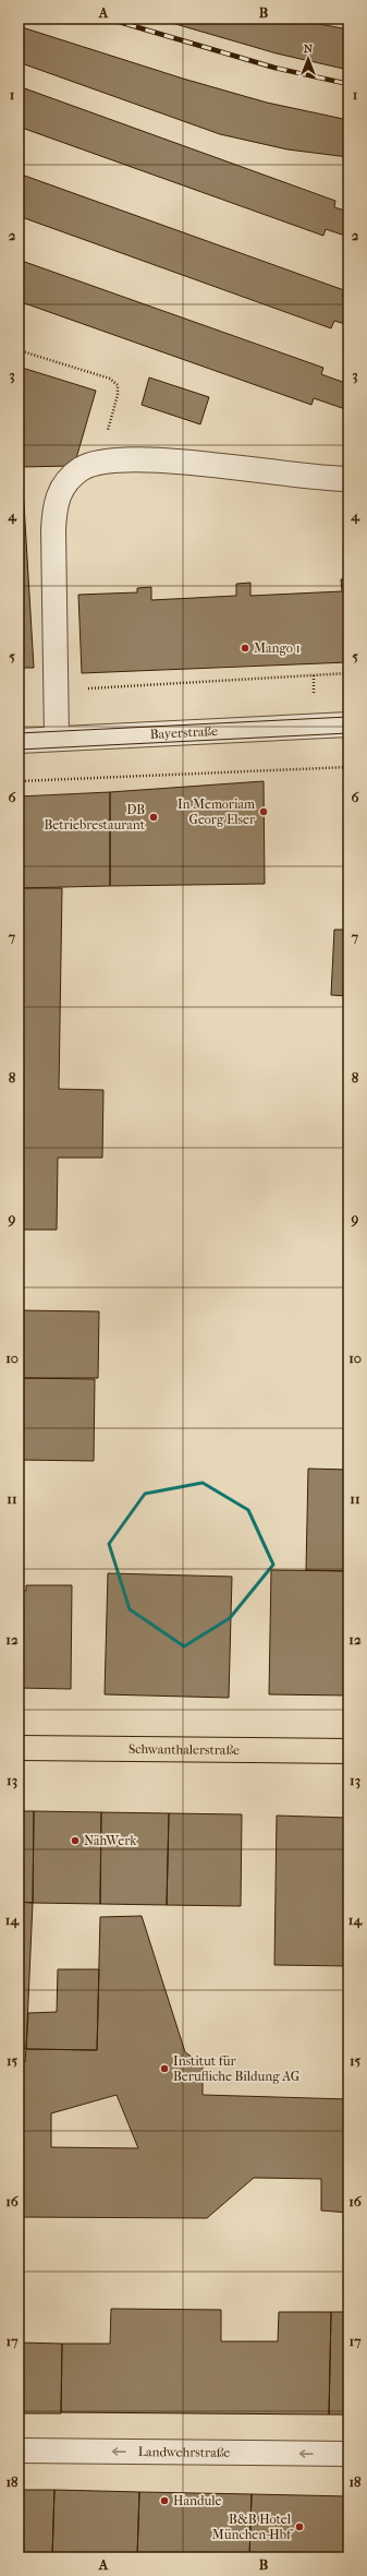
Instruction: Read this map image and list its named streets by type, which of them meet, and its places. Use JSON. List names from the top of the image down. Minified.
{"streets":{"main road":["Schwanthalerstraße"],"street":["Bayerstraße","Landwehrstraße"]},"one_way":["Landwehrstraße"],"places":["Mango 1","In Memoriam Georg Elser","DB Betriebrestaurant","NähWerk","Institut für Berufliche Bildung AG","Handule","B&B Hotel München-Hbf"],"north":"top","grid":{"columns":["A","B"],"rows":["1","2","3","4","5","6","7","8","9","10","11","12","13","14","15","16","17","18"]}}
